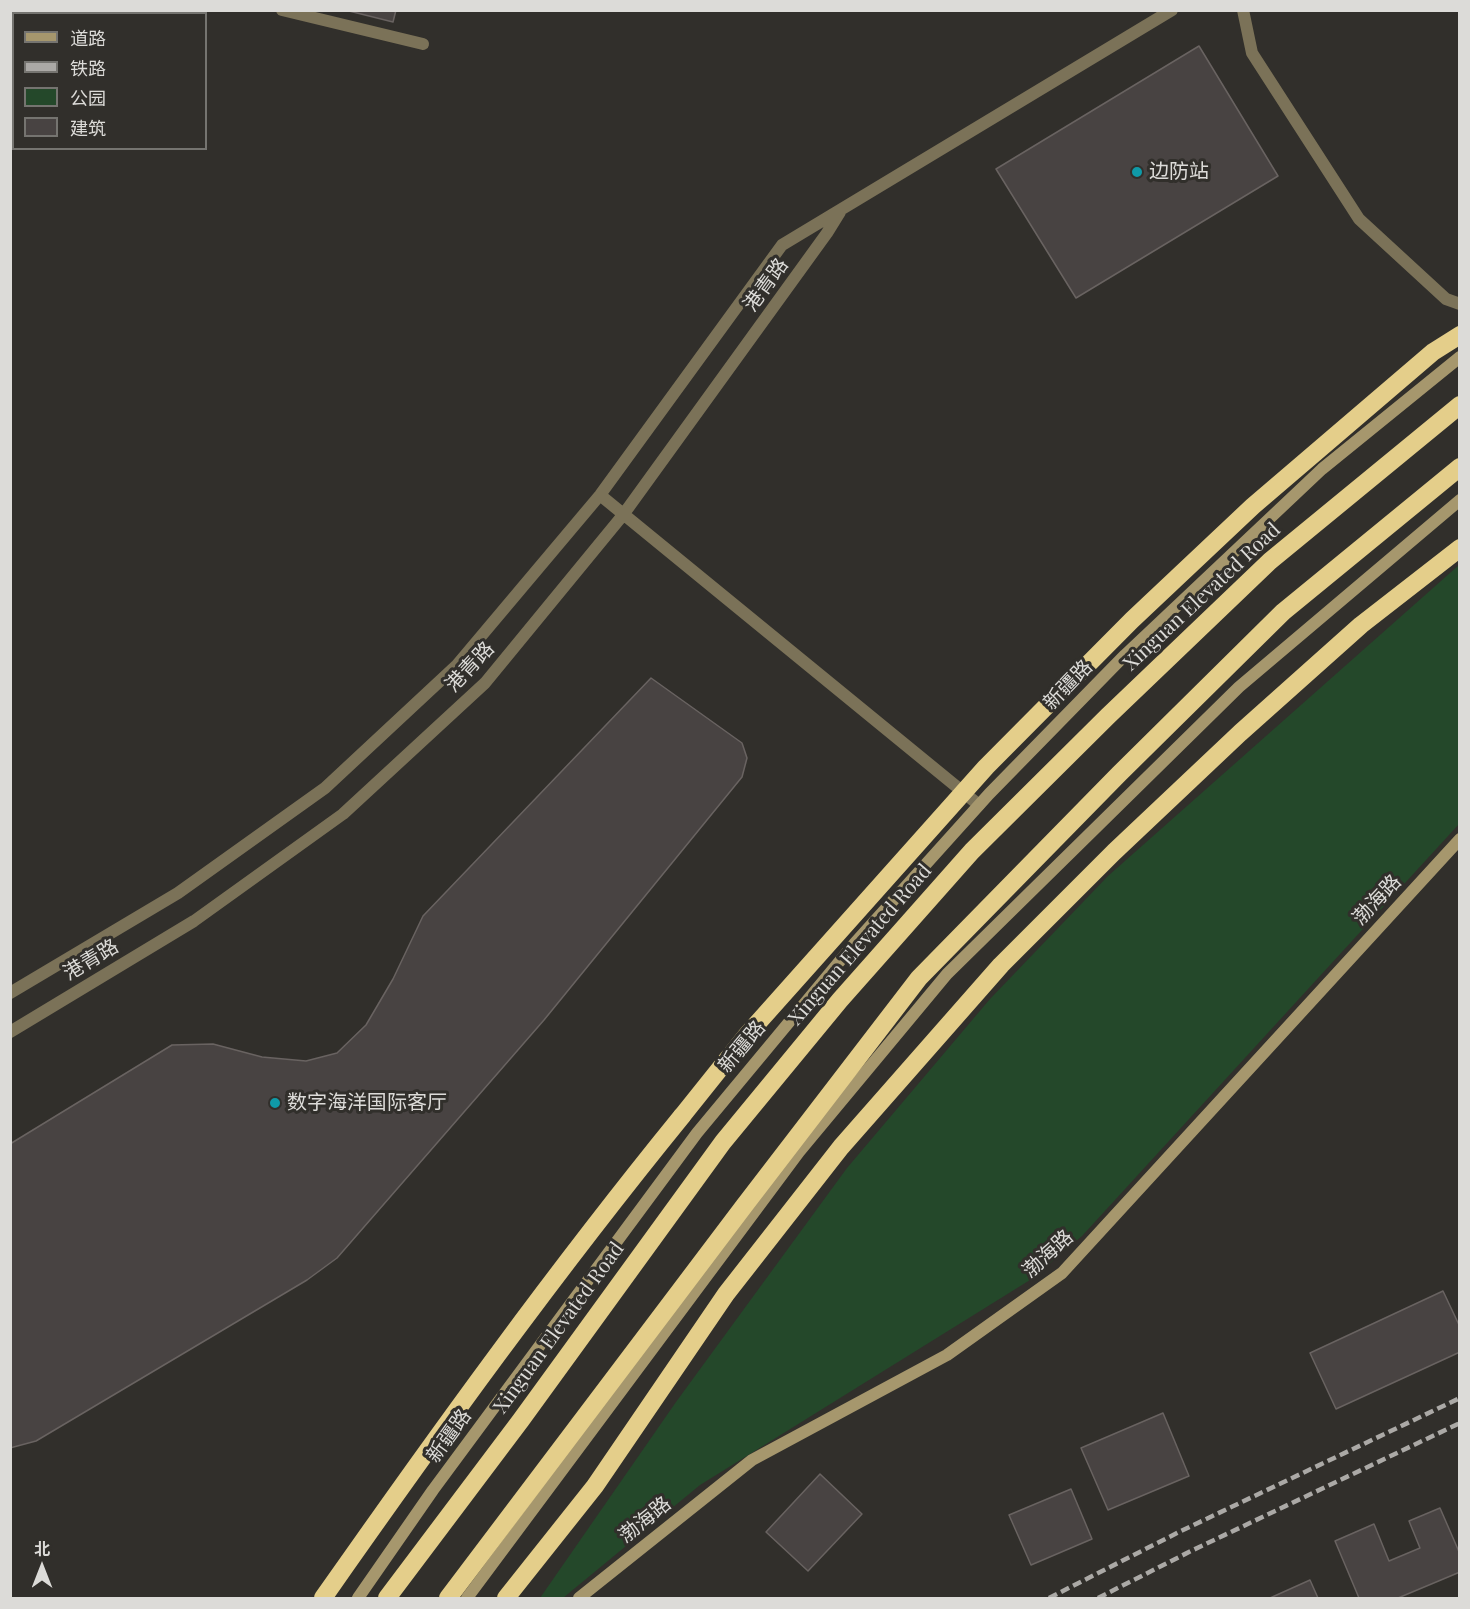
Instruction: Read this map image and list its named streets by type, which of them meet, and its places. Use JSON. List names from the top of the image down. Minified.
{"streets":{"highway":["Xinguan Elevated Road"],"main road":["新疆路","渤海路"],"street":["港青路"]},"places":["边防站","数字海洋国际客厅"],"legend":["道路","铁路","公园","建筑"],"north":"top"}
